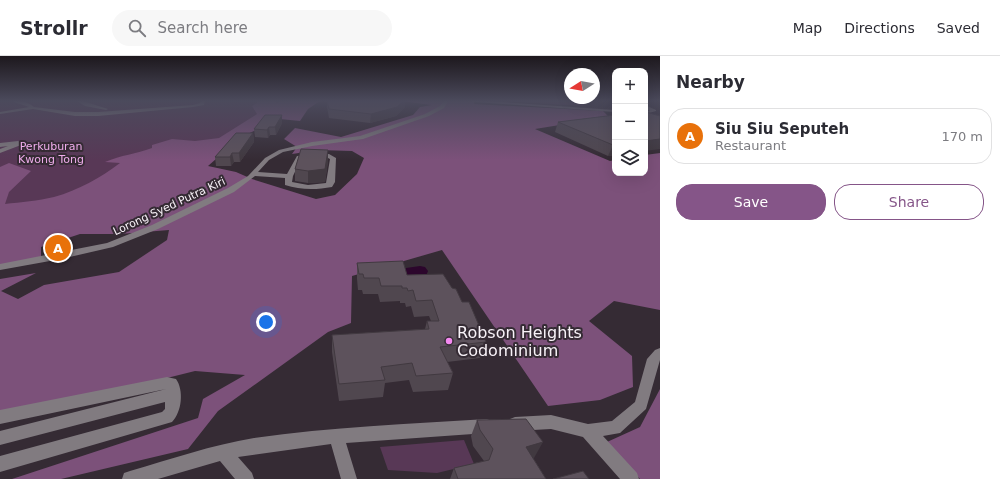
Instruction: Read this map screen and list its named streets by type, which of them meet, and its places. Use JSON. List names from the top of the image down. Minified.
{"streets":{"street":["Lorong Syed Putra Kiri"]},"parks":["Perkuburan Kwong Tong"],"places":["Robson Heights Codominium"],"north":"left","page":{"header":"Strollr","search":"Search here","nav":["Map","Directions","Saved"],"heading":"Nearby","map_buttons":["+","−"],"list":[{"mark":"A","name":"Siu Siu Seputeh","note":"Restaurant","value":"170 m"}],"buttons":["Save","Share"],"pins":"A"}}
